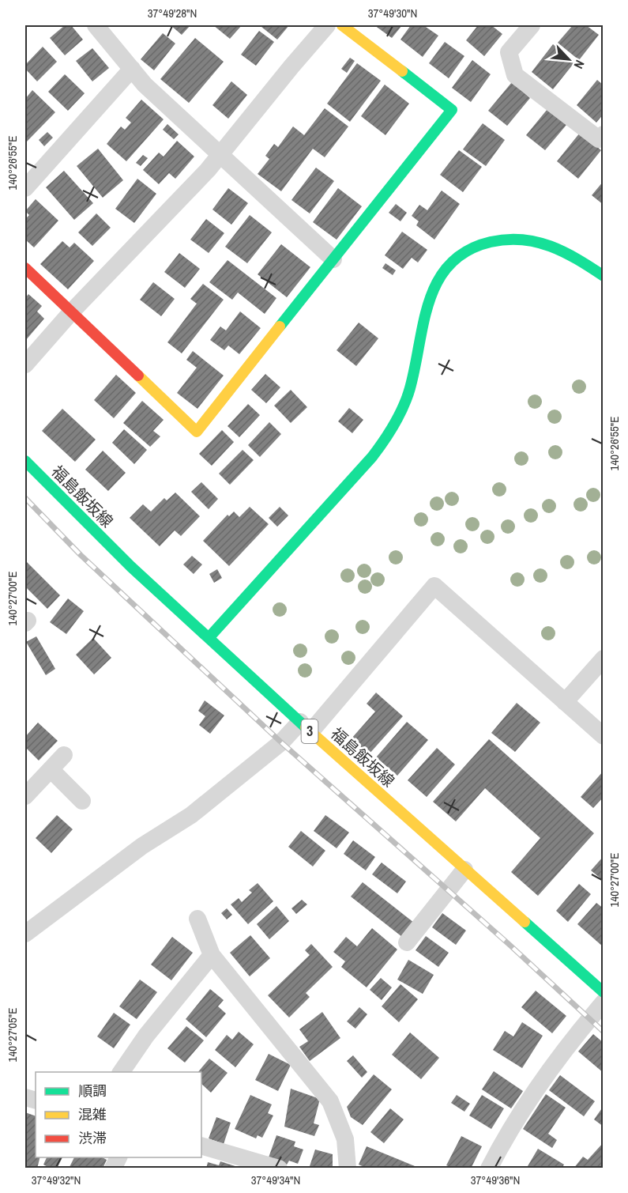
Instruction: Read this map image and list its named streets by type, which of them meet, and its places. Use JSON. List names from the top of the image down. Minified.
{"streets":{"street":["福島飯坂線","3"]},"legend":["順調","混雑","渋滞"],"north":"bottom right","coordinates":["37°49'28\"N","37°49'30\"N","140°26'55\"E","140°27'00\"E","140°27'05\"E","37°49'32\"N","37°49'34\"N","37°49'36\"N"]}
